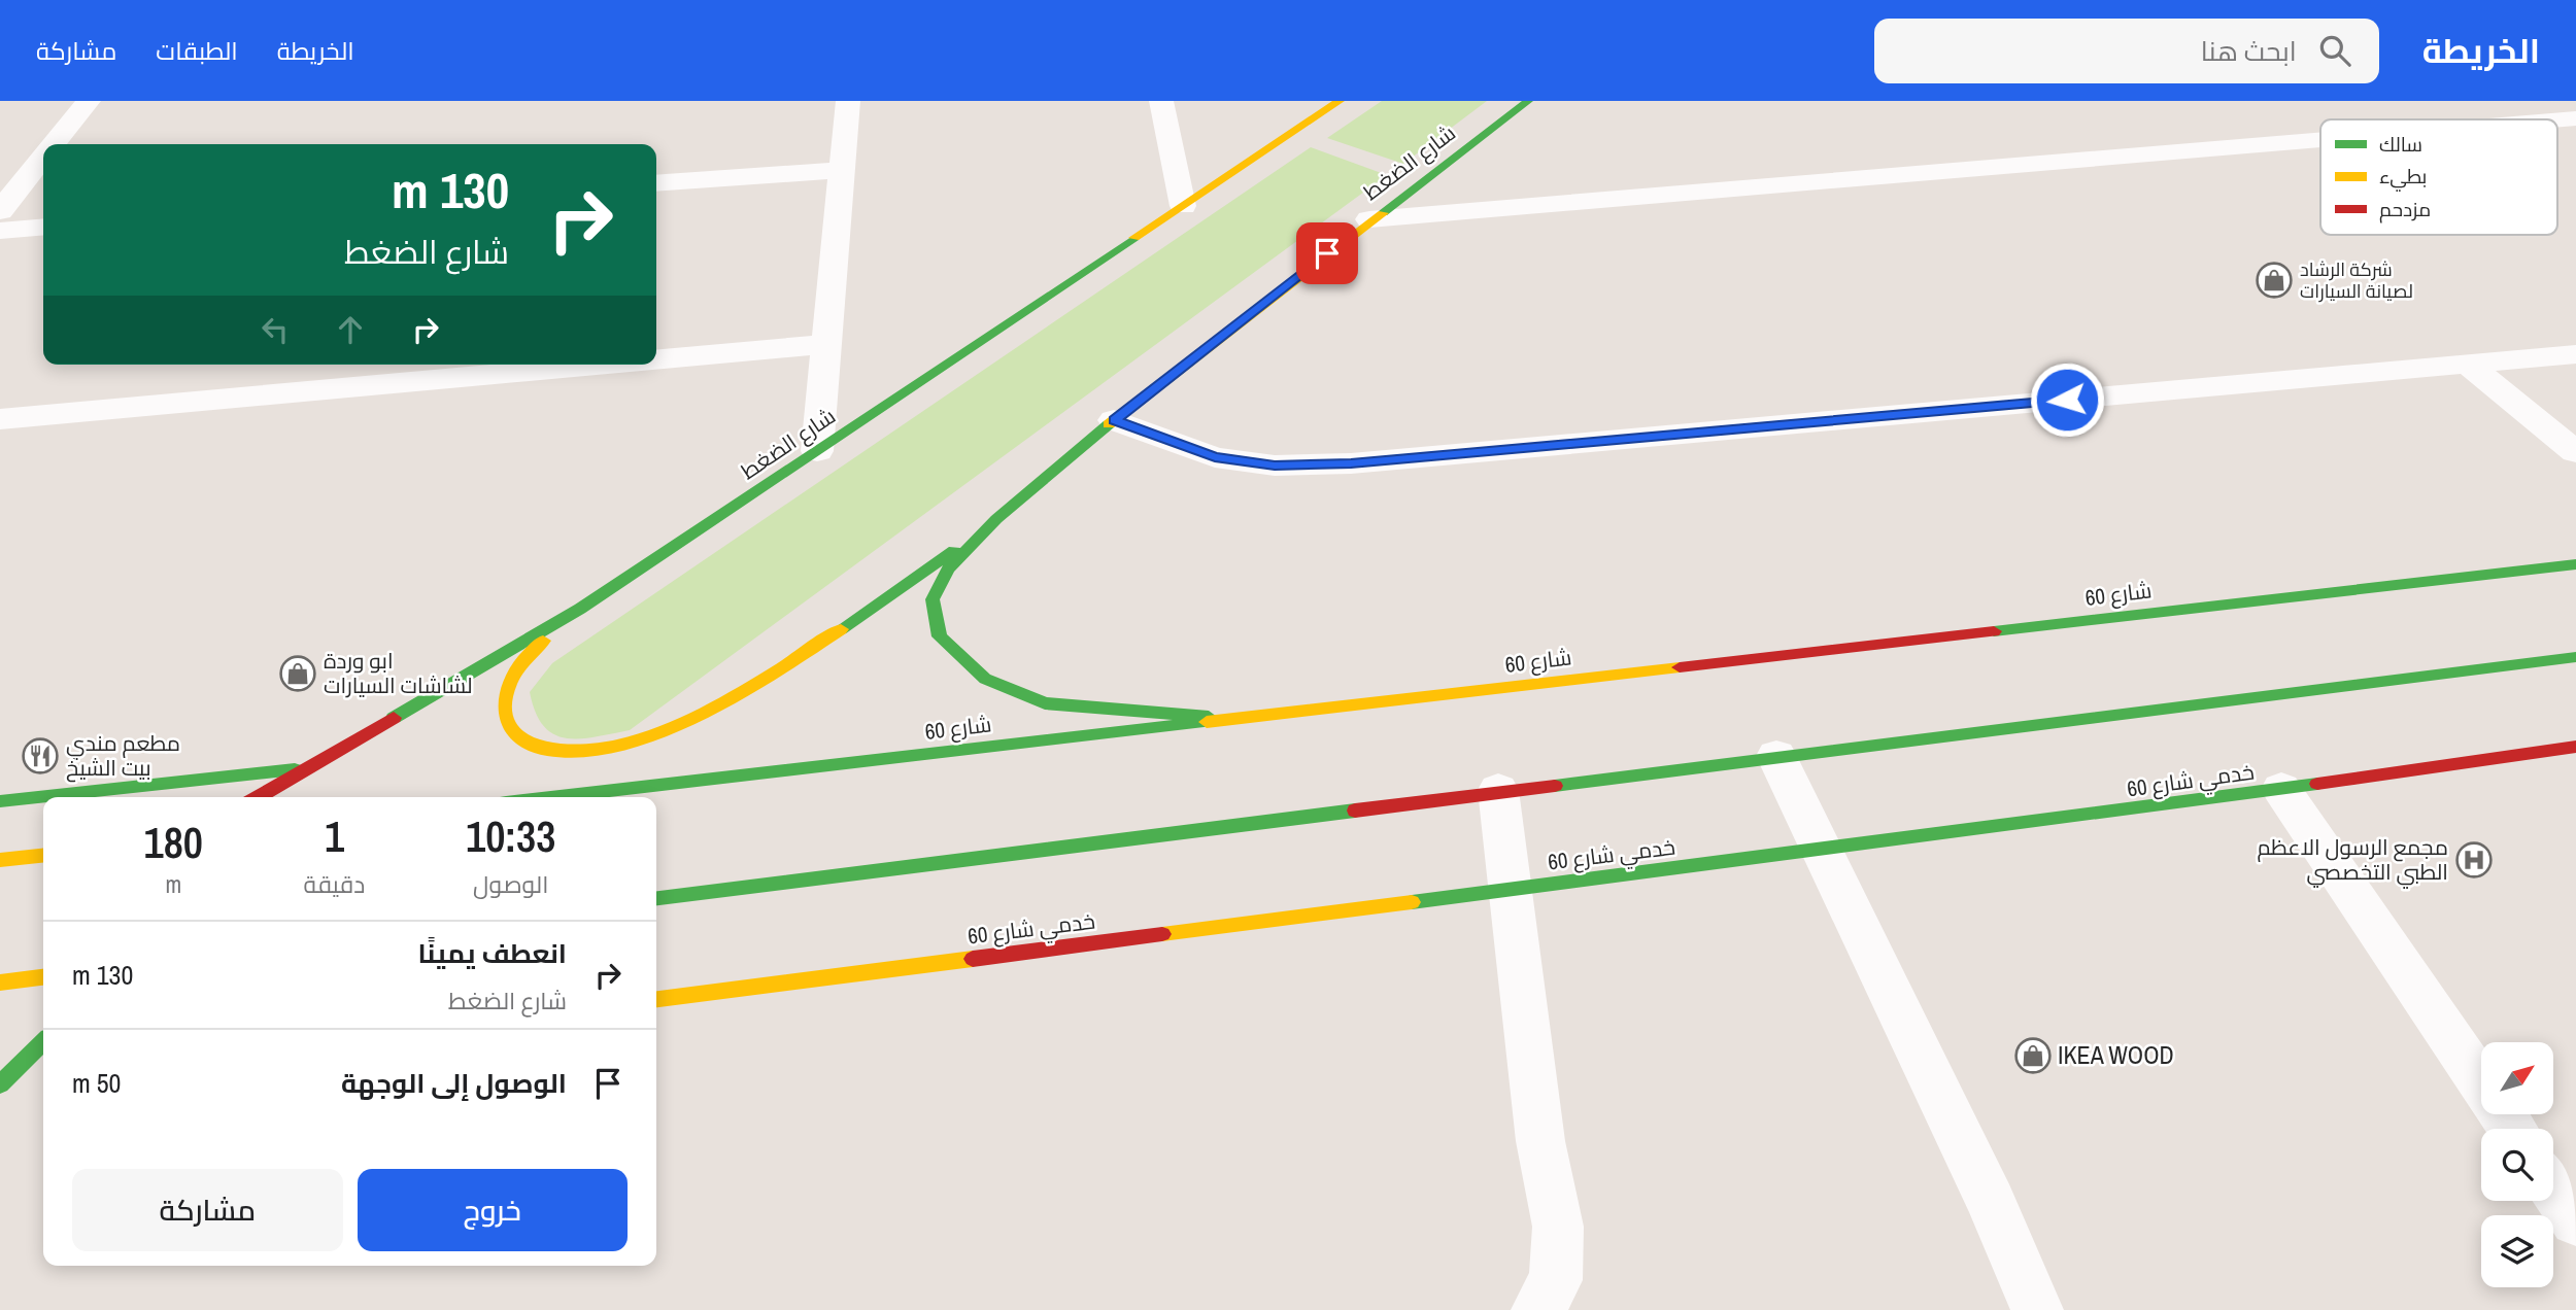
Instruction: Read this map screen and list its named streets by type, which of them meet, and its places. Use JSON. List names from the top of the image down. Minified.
{"streets":{"main road":["شارع الضغط","شارع 60","خدمي شارع 60"]},"crossings":[["شارع الضغط","شارع 60"]],"places":{"shop":["شركة الرشاد لصيانة السيارات","ابو وردة لشاشات السيارات","IKEA WOOD"],"restaurant":["مطعم مندي بيت الشيخ"],"hospital":["مجمع الرسول الاعظم الطبي التخصصي"]},"legend":["سالك","بطيء","مزدحم"],"north":"top right","page":{"header":"الخريطة","search":"ابحث هنا","nav":["الخريطة","الطبقات","مشاركة"],"turn":["130 m","شارع الضغط"],"eta":["10:33","الوصول","1","دقيقة","180","m"],"list":[{"name":"انعطف يمينًا","note":"شارع الضغط","value":"130 m"},{"name":"الوصول إلى الوجهة","value":"50 m"}],"buttons":["خروج","مشاركة"]}}
